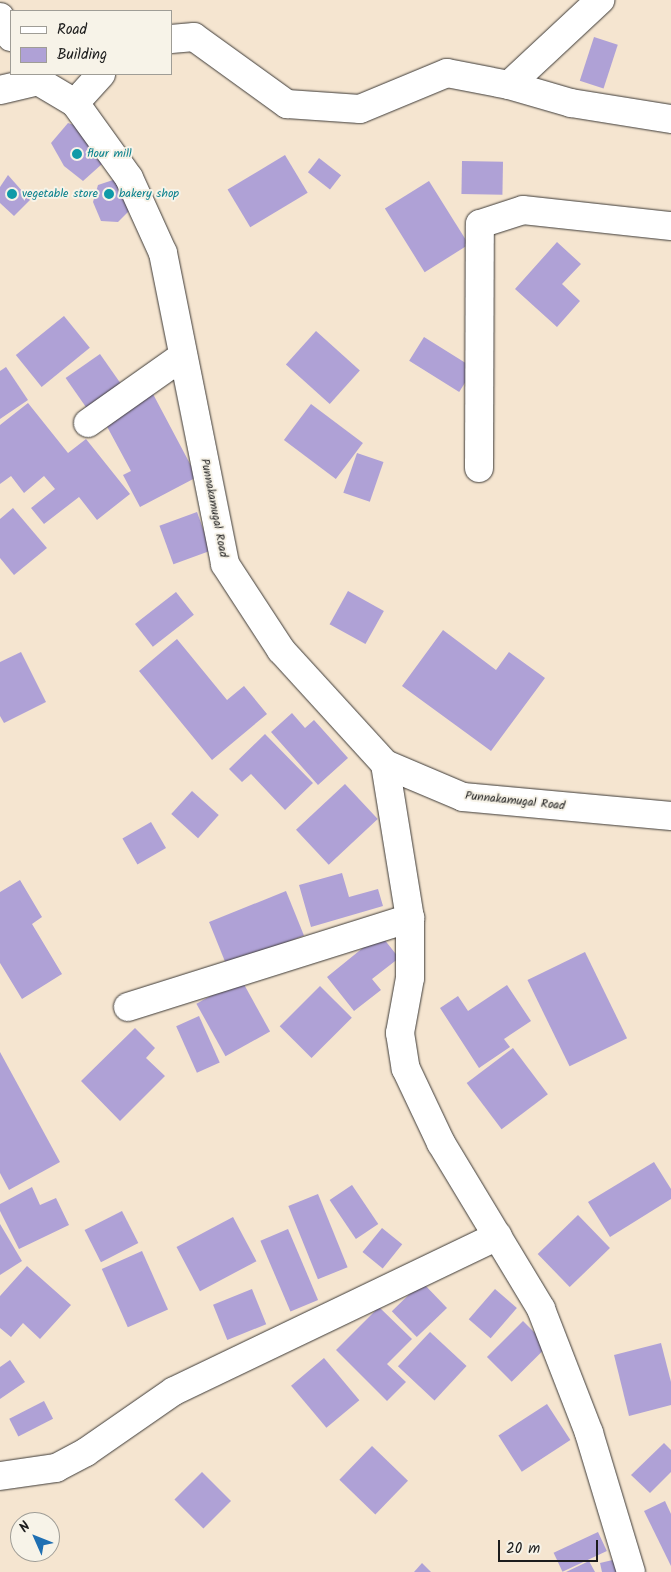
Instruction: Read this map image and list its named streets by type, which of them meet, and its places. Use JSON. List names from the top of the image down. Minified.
{"streets":{"street":["Punnakamugal Road"]},"places":["flour mill","vegetable store","bakery shop"],"legend":["Road","Building"],"scale_bar":"20 m","north":"top left"}
